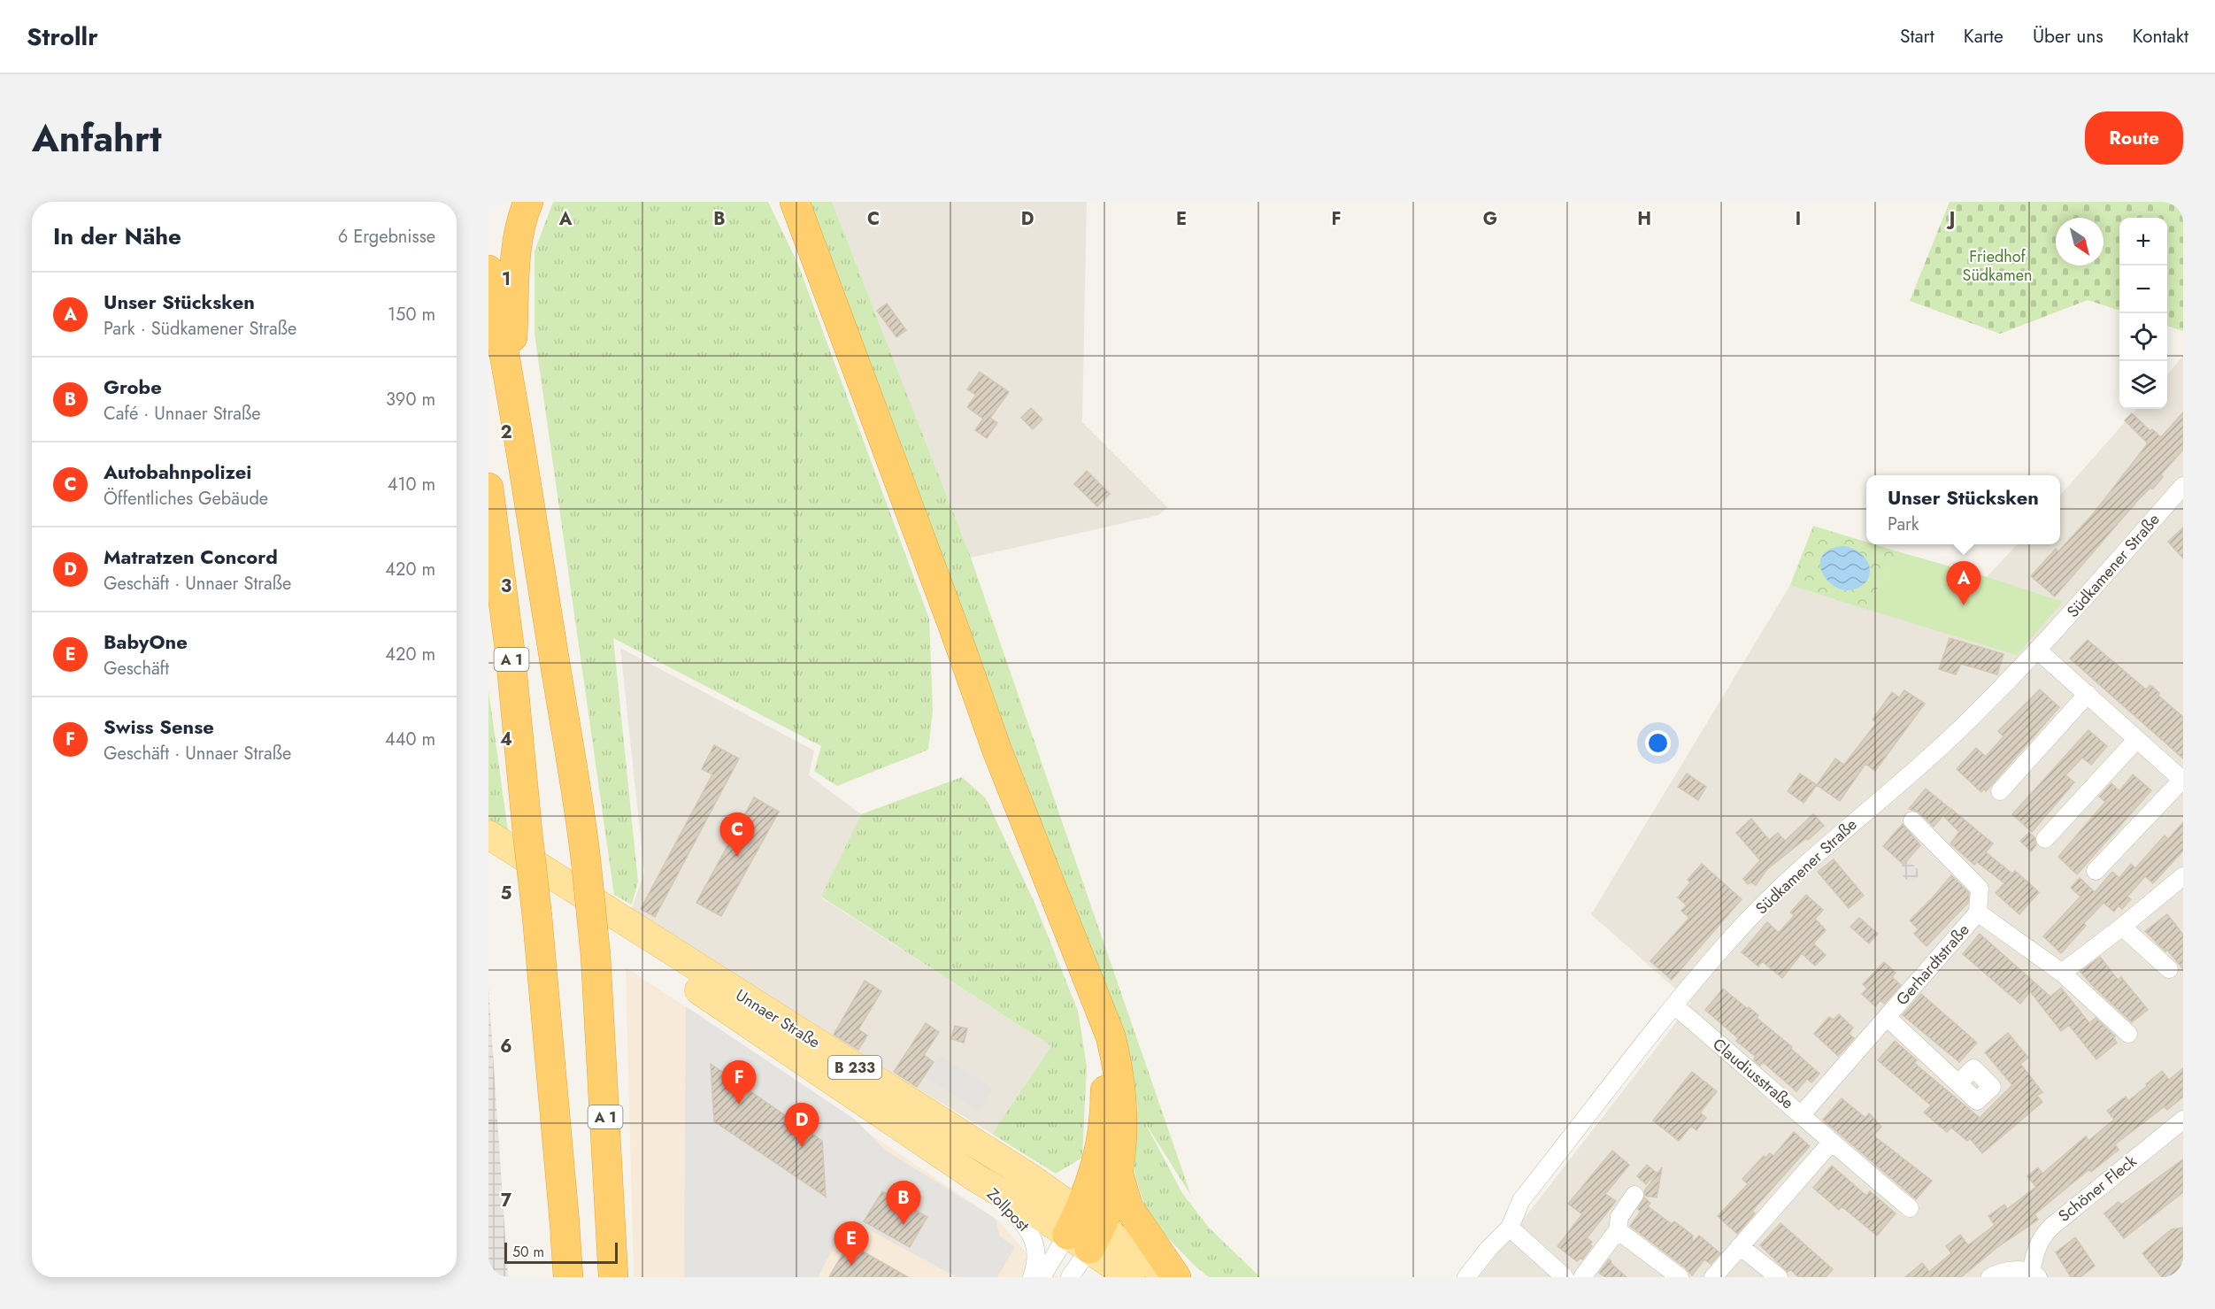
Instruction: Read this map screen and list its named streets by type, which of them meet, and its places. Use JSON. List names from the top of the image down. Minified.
{"streets":{"highway":["A 1"],"main road":["Unnaer Straße","B 233"],"street":["Südkamener Straße","Gerhardtstraße","Claudiusstraße","Schöner Fleck","Zollpost"]},"crossings":[["Südkamener Straße","Claudiusstraße"],["Gerhardtstraße","Claudiusstraße"],["Unnaer Straße","Zollpost"]],"parks":["Friedhof Südkamen"],"scale_bar":"50 m","north":"bottom right","page":{"header":"Strollr","nav":["Start","Karte","Über uns","Kontakt"],"title":"Anfahrt","buttons":"Route","heading":["In der Nähe","6 Ergebnisse"],"map_buttons":["+","−"],"list":[{"mark":"A","name":"Unser Stücksken","note":"Park · Südkamener Straße","value":"150 m"},{"mark":"B","name":"Grobe","note":"Café · Unnaer Straße","value":"390 m"},{"mark":"C","name":"Autobahnpolizei","note":"Öffentliches Gebäude","value":"410 m"},{"mark":"D","name":"Matratzen Concord","note":"Geschäft · Unnaer Straße","value":"420 m"},{"mark":"E","name":"BabyOne","note":"Geschäft","value":"420 m"},{"mark":"F","name":"Swiss Sense","note":"Geschäft · Unnaer Straße","value":"440 m"}],"popup":["Unser Stücksken","Park"],"pins":["A","C","F","D","B","E"],"scale":"50 m"},"grid":{"columns":["A","B","C","D","E","F","G","H","I","J"],"rows":["1","2","3","4","5","6","7"]}}
